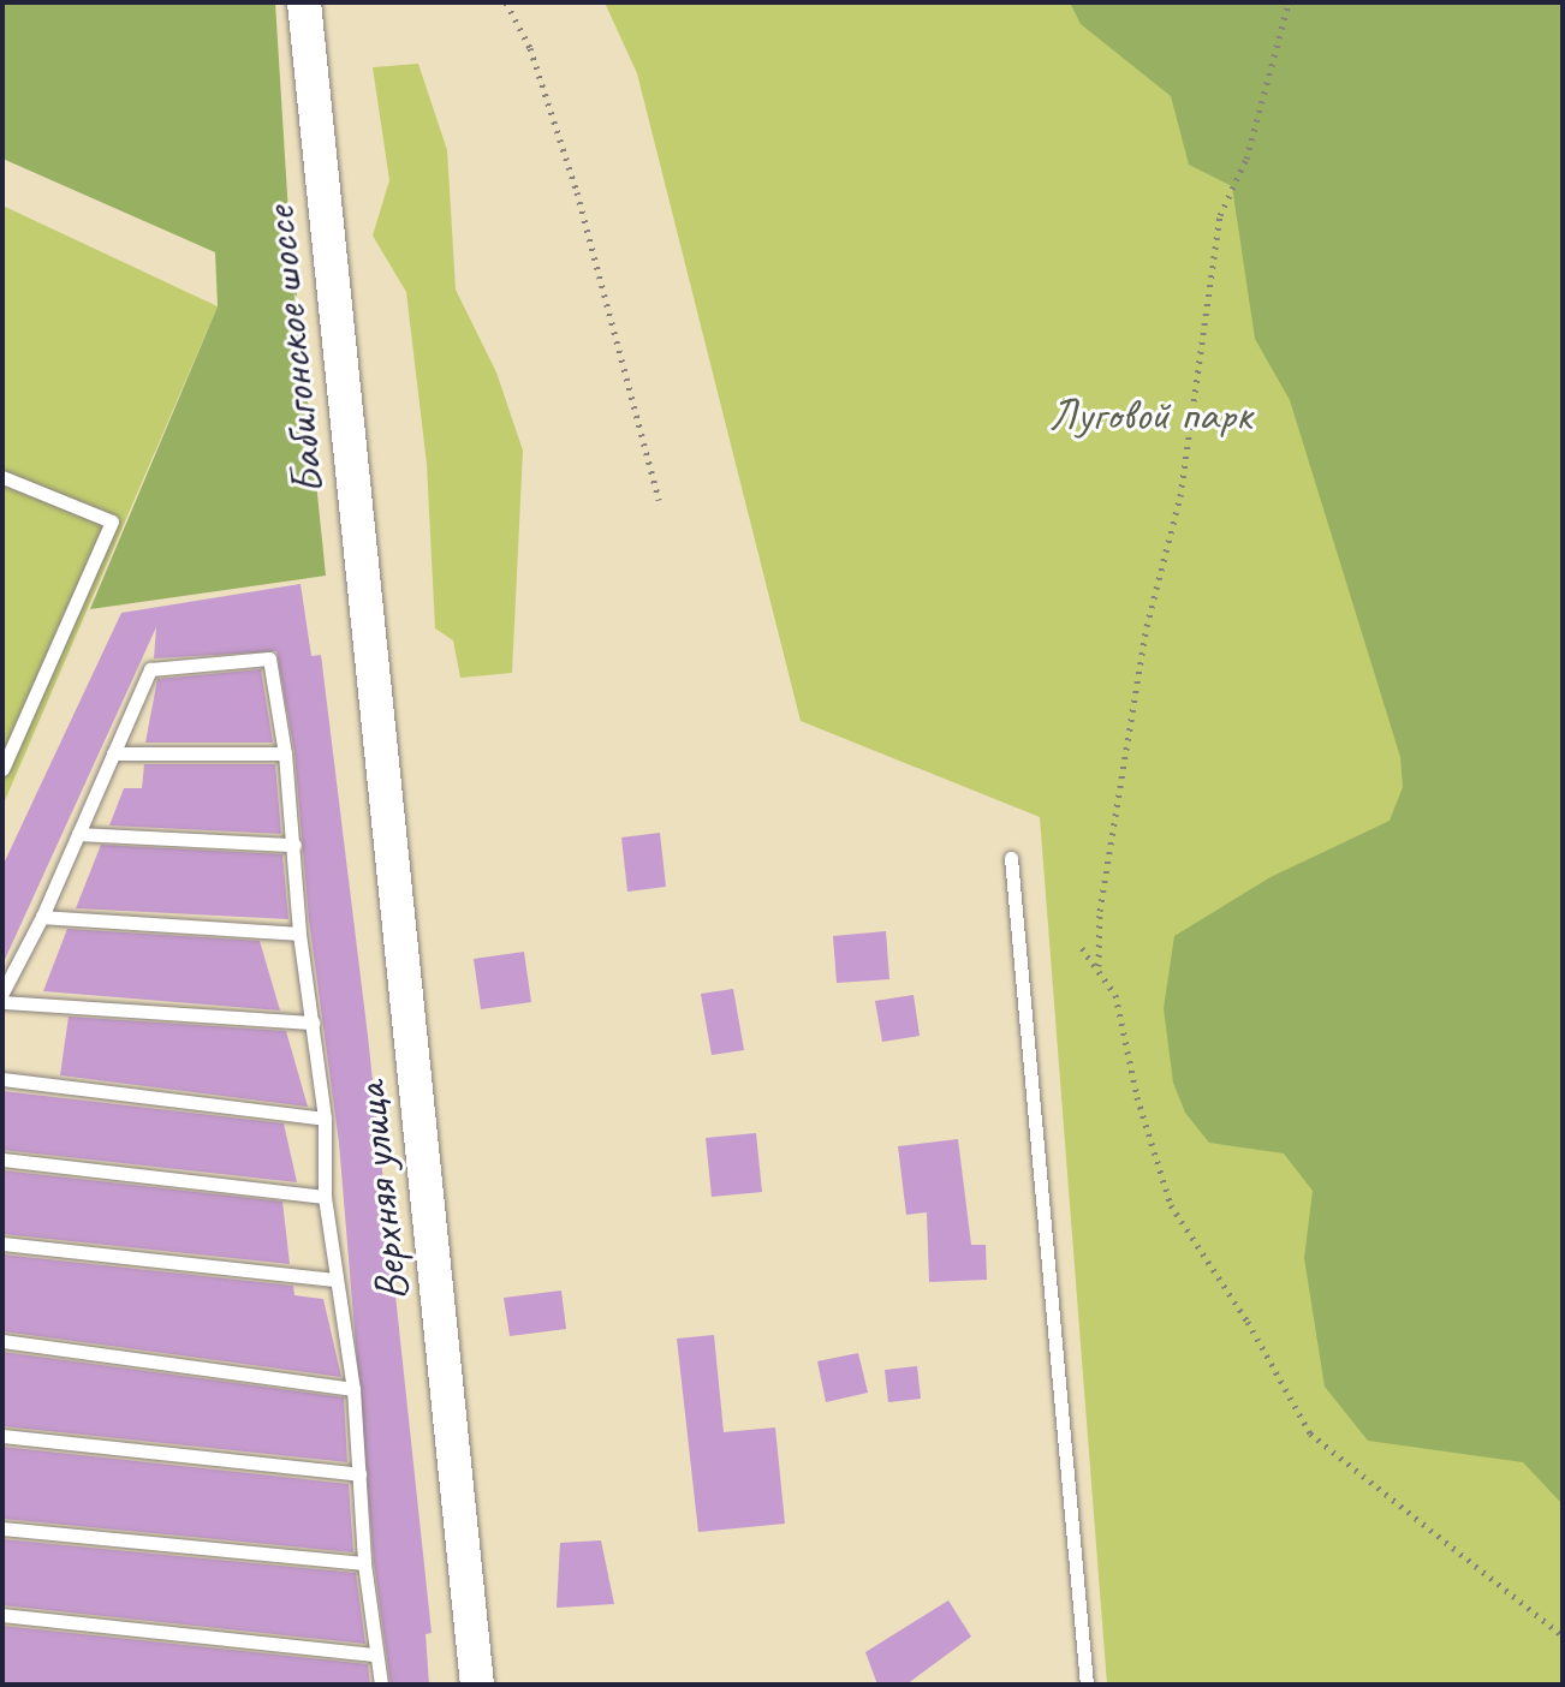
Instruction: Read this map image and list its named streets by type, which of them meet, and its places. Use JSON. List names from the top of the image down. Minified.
{"streets":{"street":["Бабигонское шоссе","Верхняя улица"]},"crossings":[["Бабигонское шоссе","Верхняя улица"]],"parks":["Луговой парк"]}
